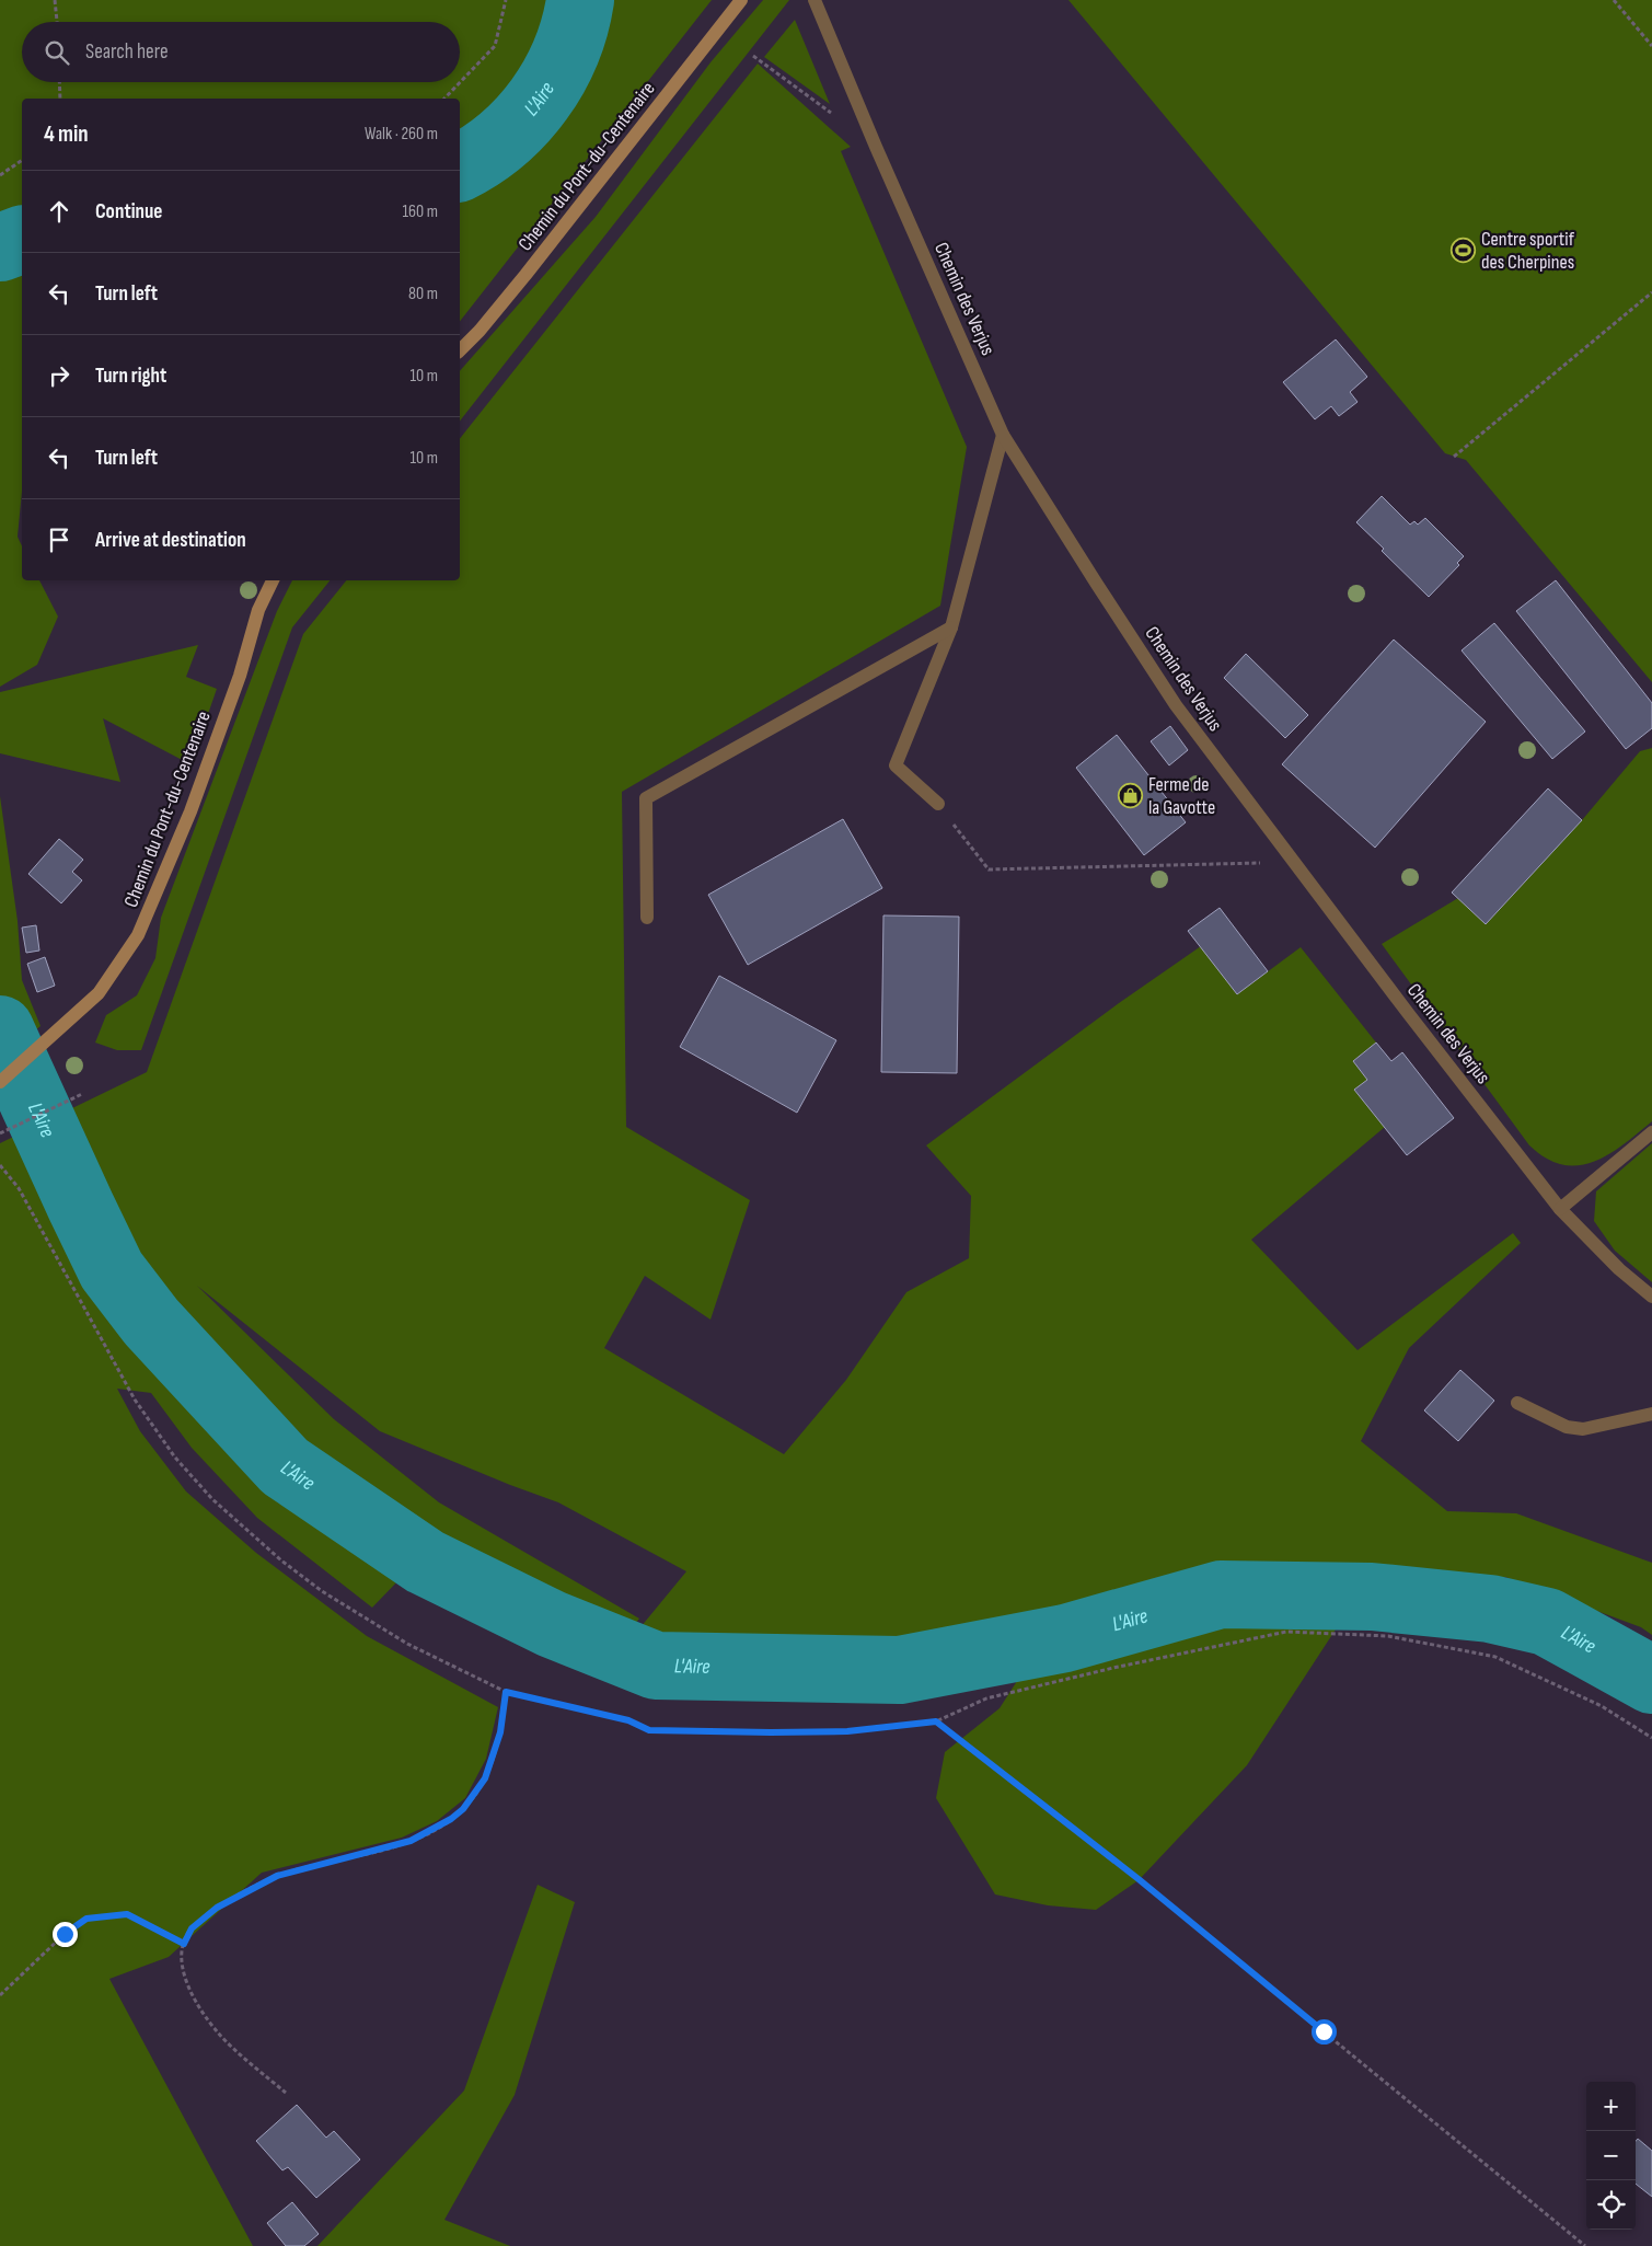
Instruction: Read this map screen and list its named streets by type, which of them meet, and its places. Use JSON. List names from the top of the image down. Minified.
{"streets":{"street":["Chemin du Pont-du-Centenaire","Chemin des Verjus"]},"water":["L'Aire"],"places":{"sports":["Centre sportif des Cherpines"],"shop":["Ferme de la Gavotte"]},"page":{"search":"Search here","heading":["4 min","Walk · 260 m"],"list":[["Continue","160 m"],["Turn left","80 m"],["Turn right","10 m"],["Turn left","10 m"],"Arrive at destination"],"map_buttons":["+","−"]}}
